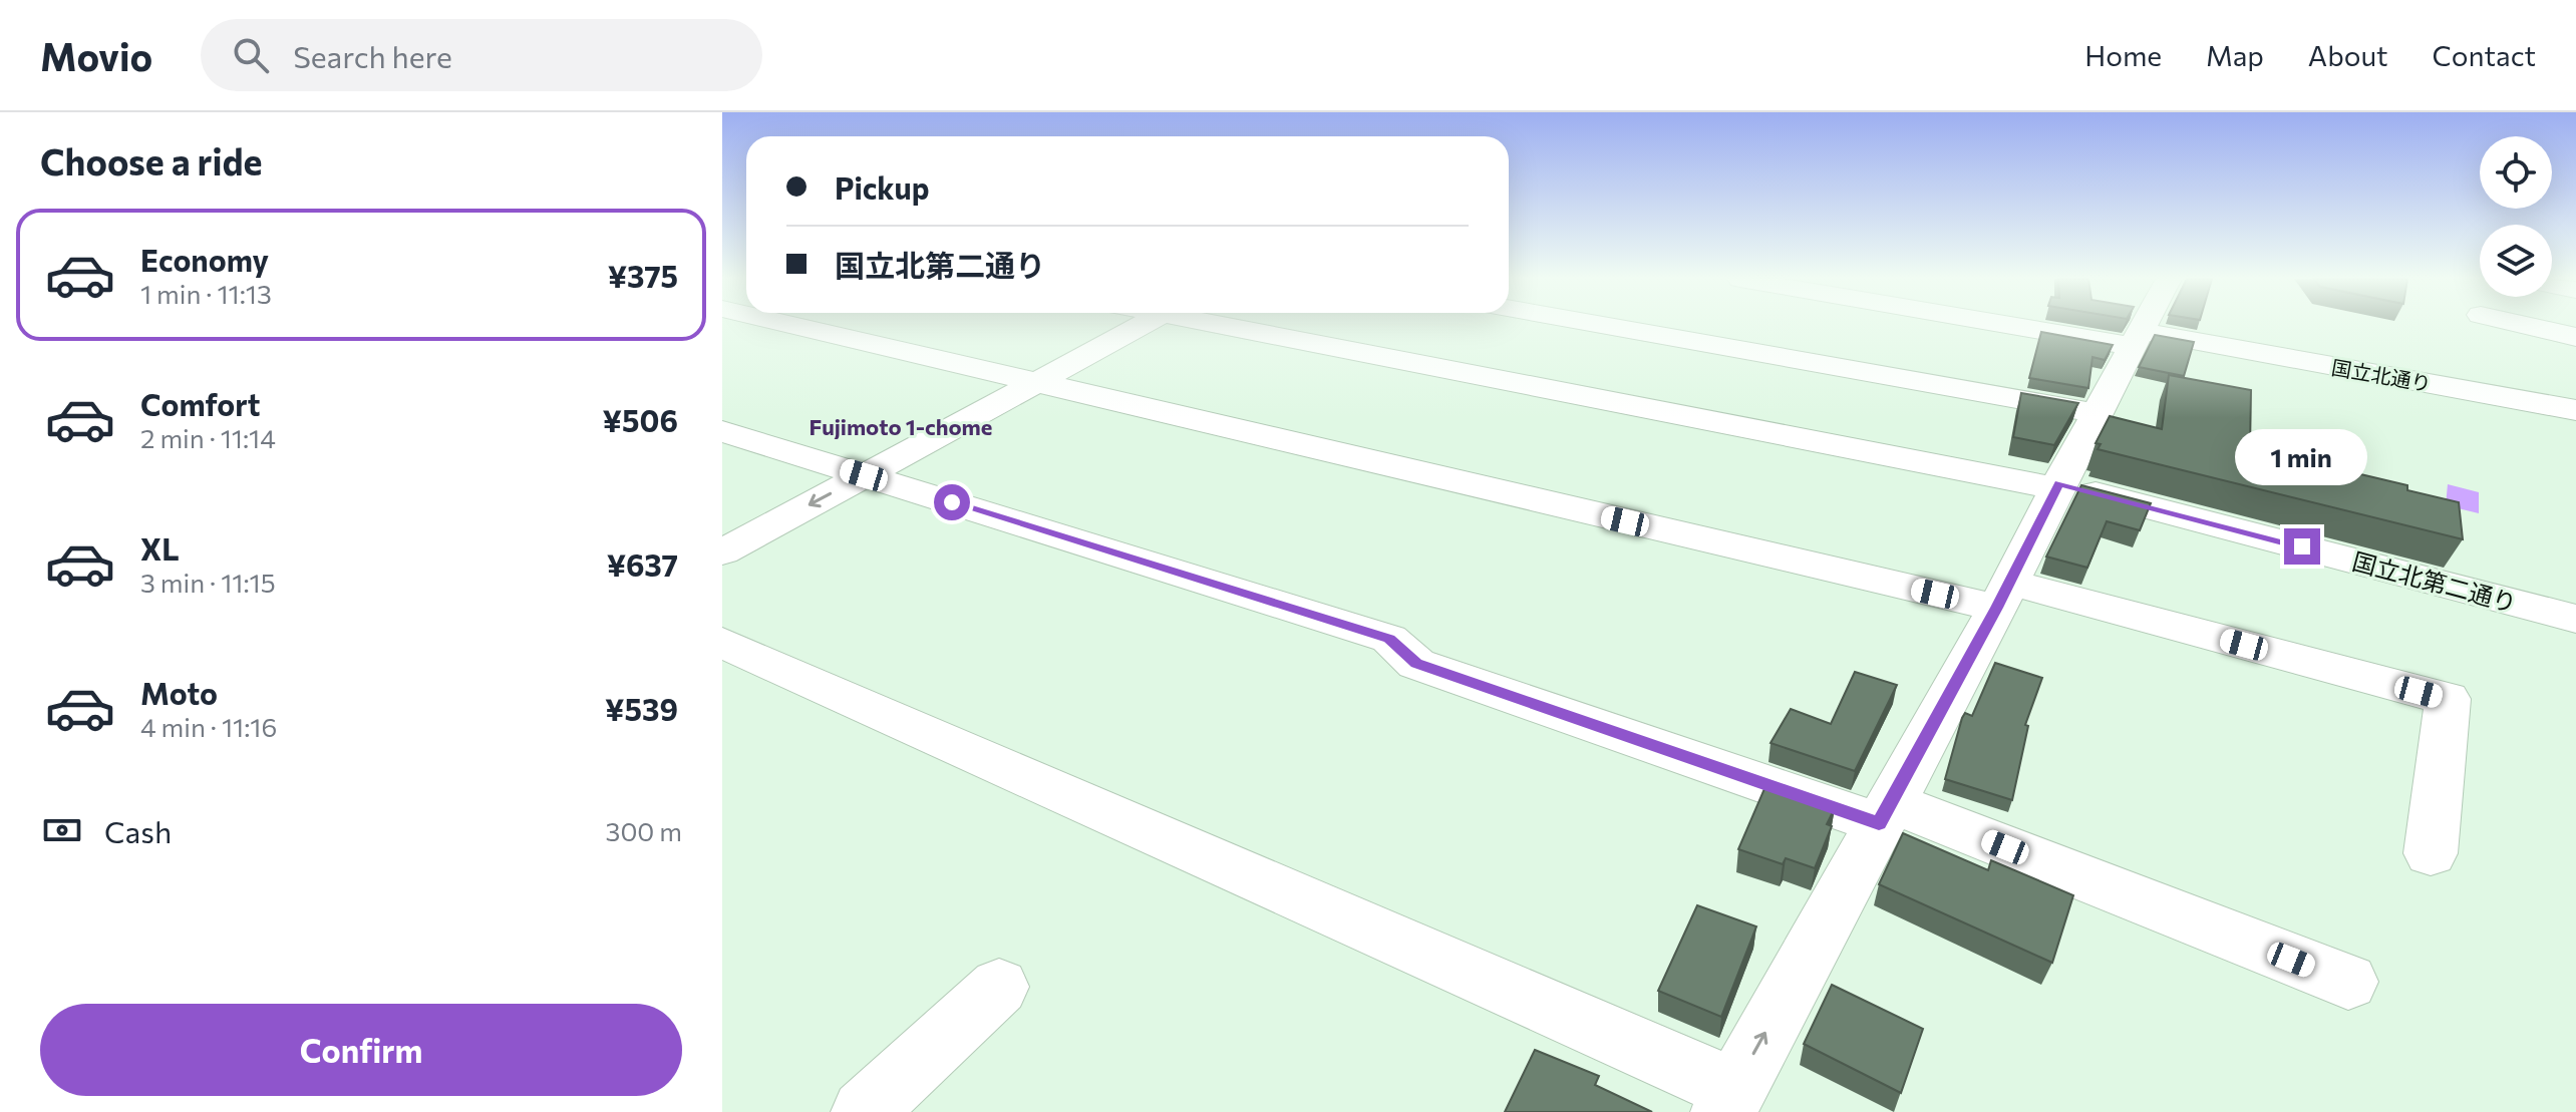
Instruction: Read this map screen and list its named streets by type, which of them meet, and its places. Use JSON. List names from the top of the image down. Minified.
{"streets":{"street":["国立北通り","国立北第二通り"]},"districts":["Fujimoto 1-chome"],"page":{"header":"Movio","search":"Search here","nav":["Home","Map","About","Contact"],"heading":"Choose a ride","banner":["Pickup","国立北第二通り"],"list":[{"name":"Economy","note":"1 min · 11:13","value":"¥375"},{"name":"Comfort","note":"2 min · 11:14","value":"¥506"},{"name":"XL","note":"3 min · 11:15","value":"¥637"},{"name":"Moto","note":"4 min · 11:16","value":"¥539"}],"bubble":"1 min","pay":["Cash","300 m"],"buttons":"Confirm"}}
